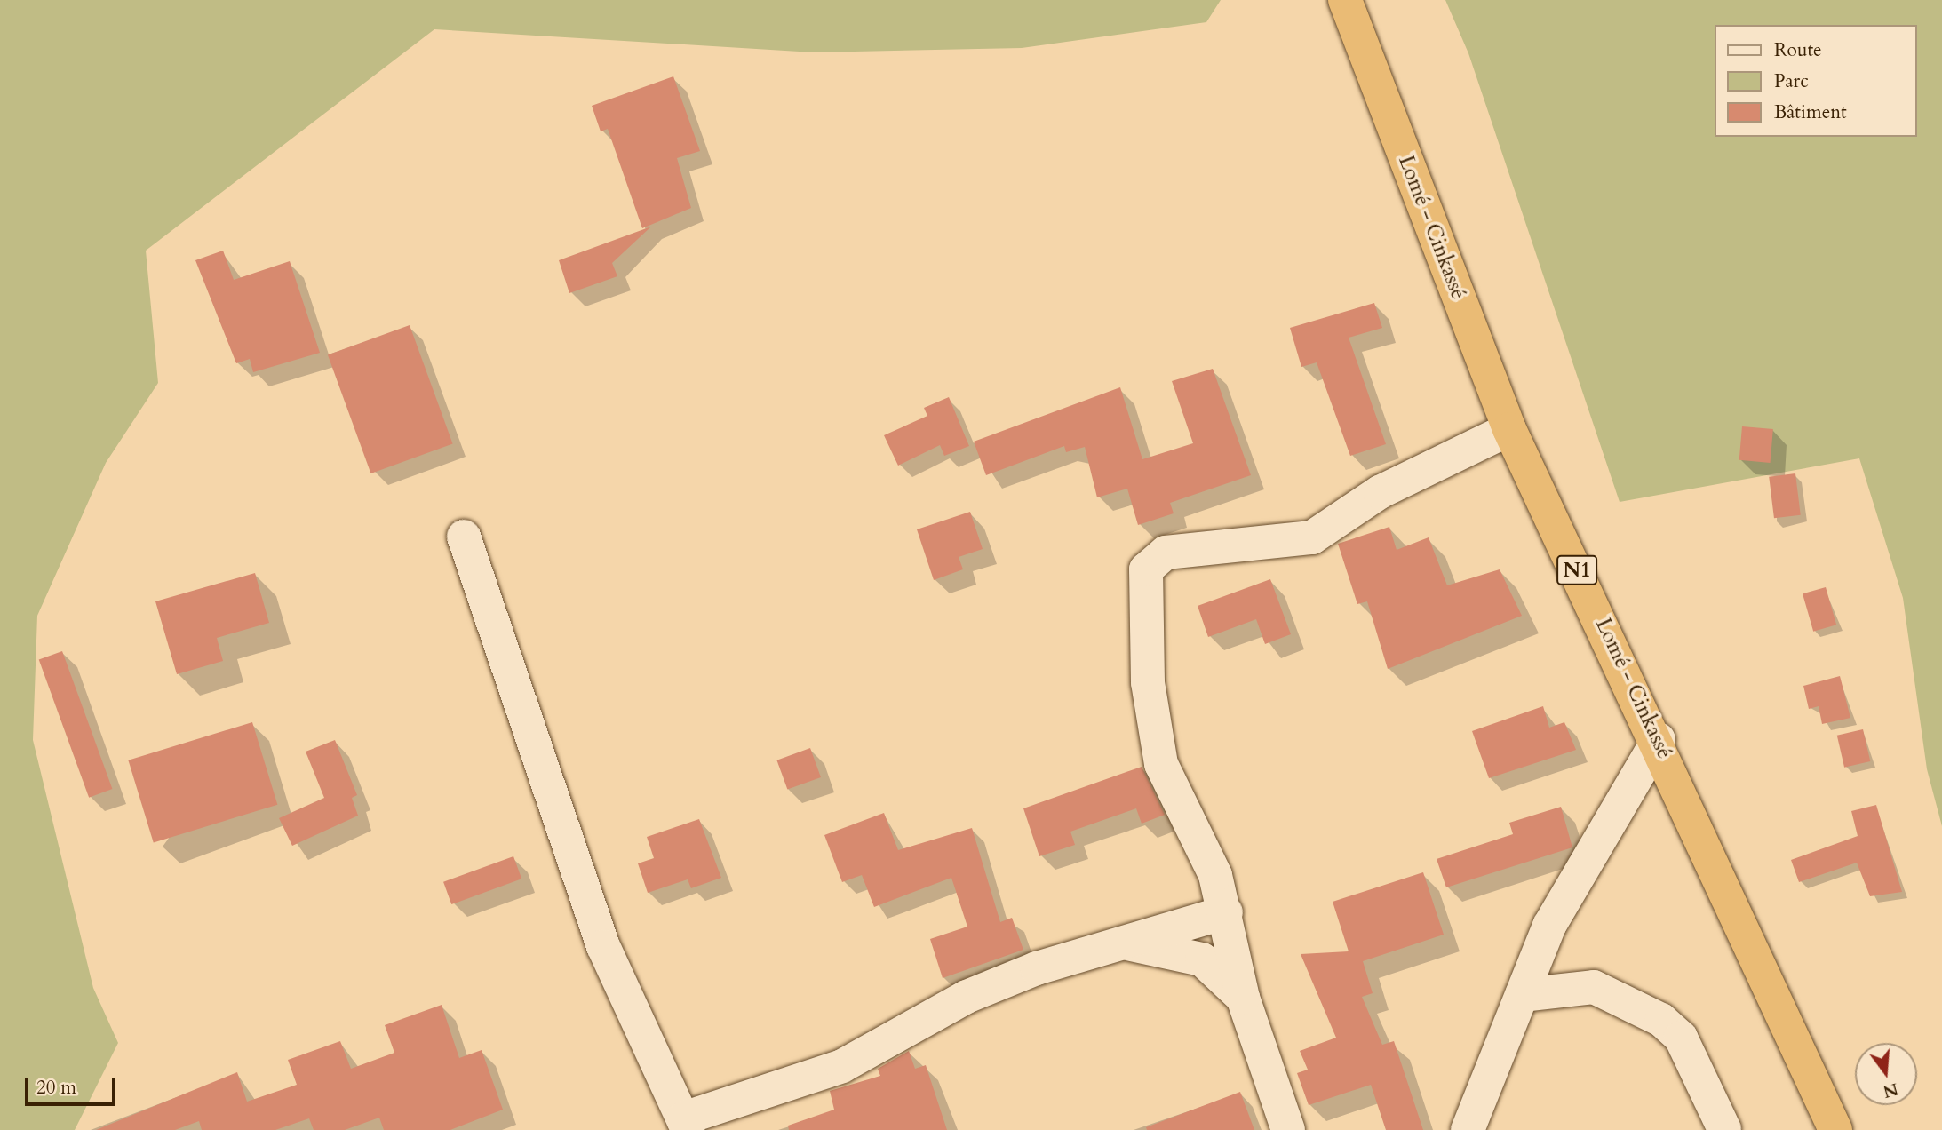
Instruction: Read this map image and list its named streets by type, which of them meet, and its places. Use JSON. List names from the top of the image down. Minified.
{"streets":{"highway":["Lomé - Cinkassé","N1"]},"legend":["Route","Parc","Bâtiment"],"scale_bar":"20 m","north":"bottom"}
